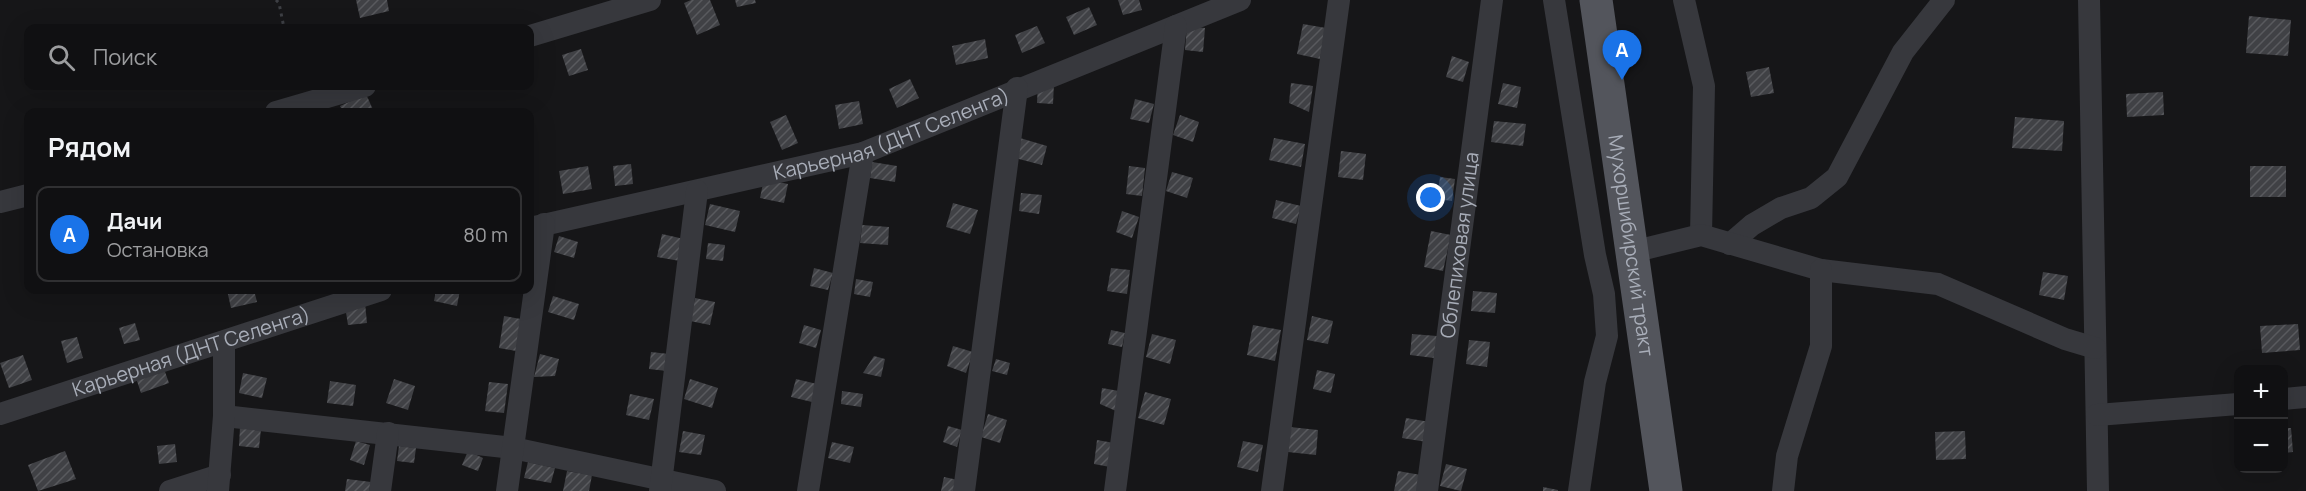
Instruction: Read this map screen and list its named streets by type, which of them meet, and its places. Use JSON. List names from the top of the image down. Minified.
{"streets":{"main road":["Мухоршибирский тракт"],"street":["Карьерная (ДНТ Селенга)","Облепиховая улица"]},"page":{"search":"Поиск","pins":"A","heading":"Рядом","list":[{"mark":"A","name":"Дачи","note":"Остановка","value":"80 m"}],"map_buttons":["+","−"]}}
